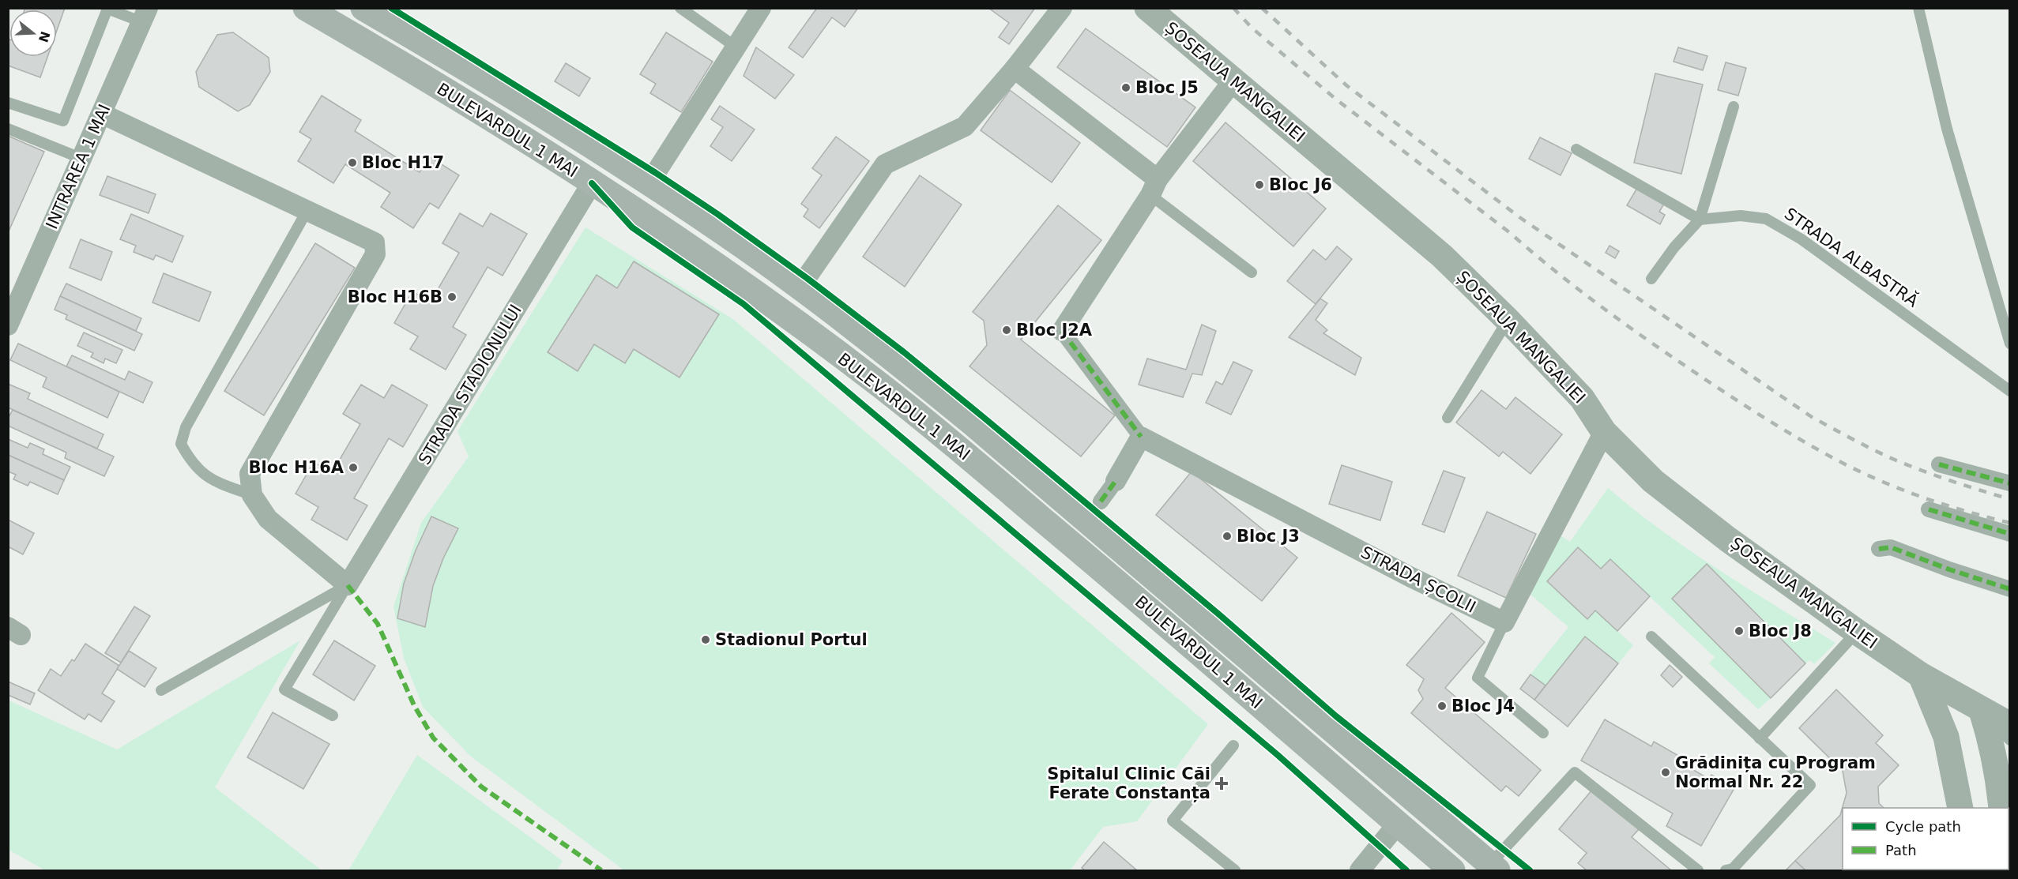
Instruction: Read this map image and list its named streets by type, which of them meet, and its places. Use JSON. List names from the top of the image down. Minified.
{"streets":{"main road":["BULEVARDUL 1 MAI"],"street":["ȘOSEAUA MANGALIEI","INTRAREA 1 MAI","STRADA STADIONULUI","STRADA ȘCOLII"],"lane":["STRADA ALBASTRĂ"]},"crossings":[["BULEVARDUL 1 MAI","STRADA STADIONULUI"]],"places":{"other":["Bloc J5","Bloc H17","Bloc J6","Bloc H16B","Bloc J2A","Bloc H16A","Bloc J3","Bloc J8","Stadionul Portul","Bloc J4","Grădinița cu Program Normal Nr. 22"],"health":["Spitalul Clinic Căi Ferate Constanța"]},"legend":["Cycle path","Path"],"north":"right"}
